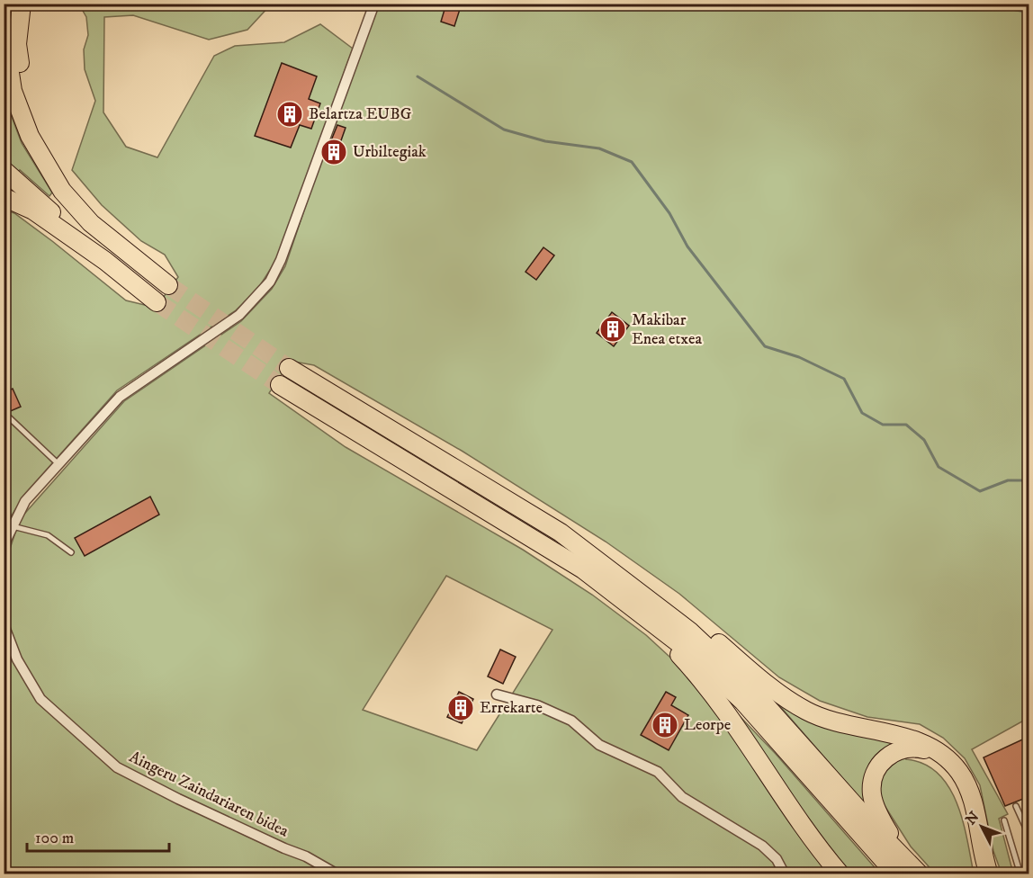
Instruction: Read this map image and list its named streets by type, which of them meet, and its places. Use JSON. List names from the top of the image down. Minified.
{"streets":{"street":["Aingeru Zaindariaren bidea"]},"places":{"building":["Belartza EUBG","Urbiltegiak","Makibar Enea etxea","Errekarte","Leorpe"]},"scale_bar":"100 m","north":"top left"}
